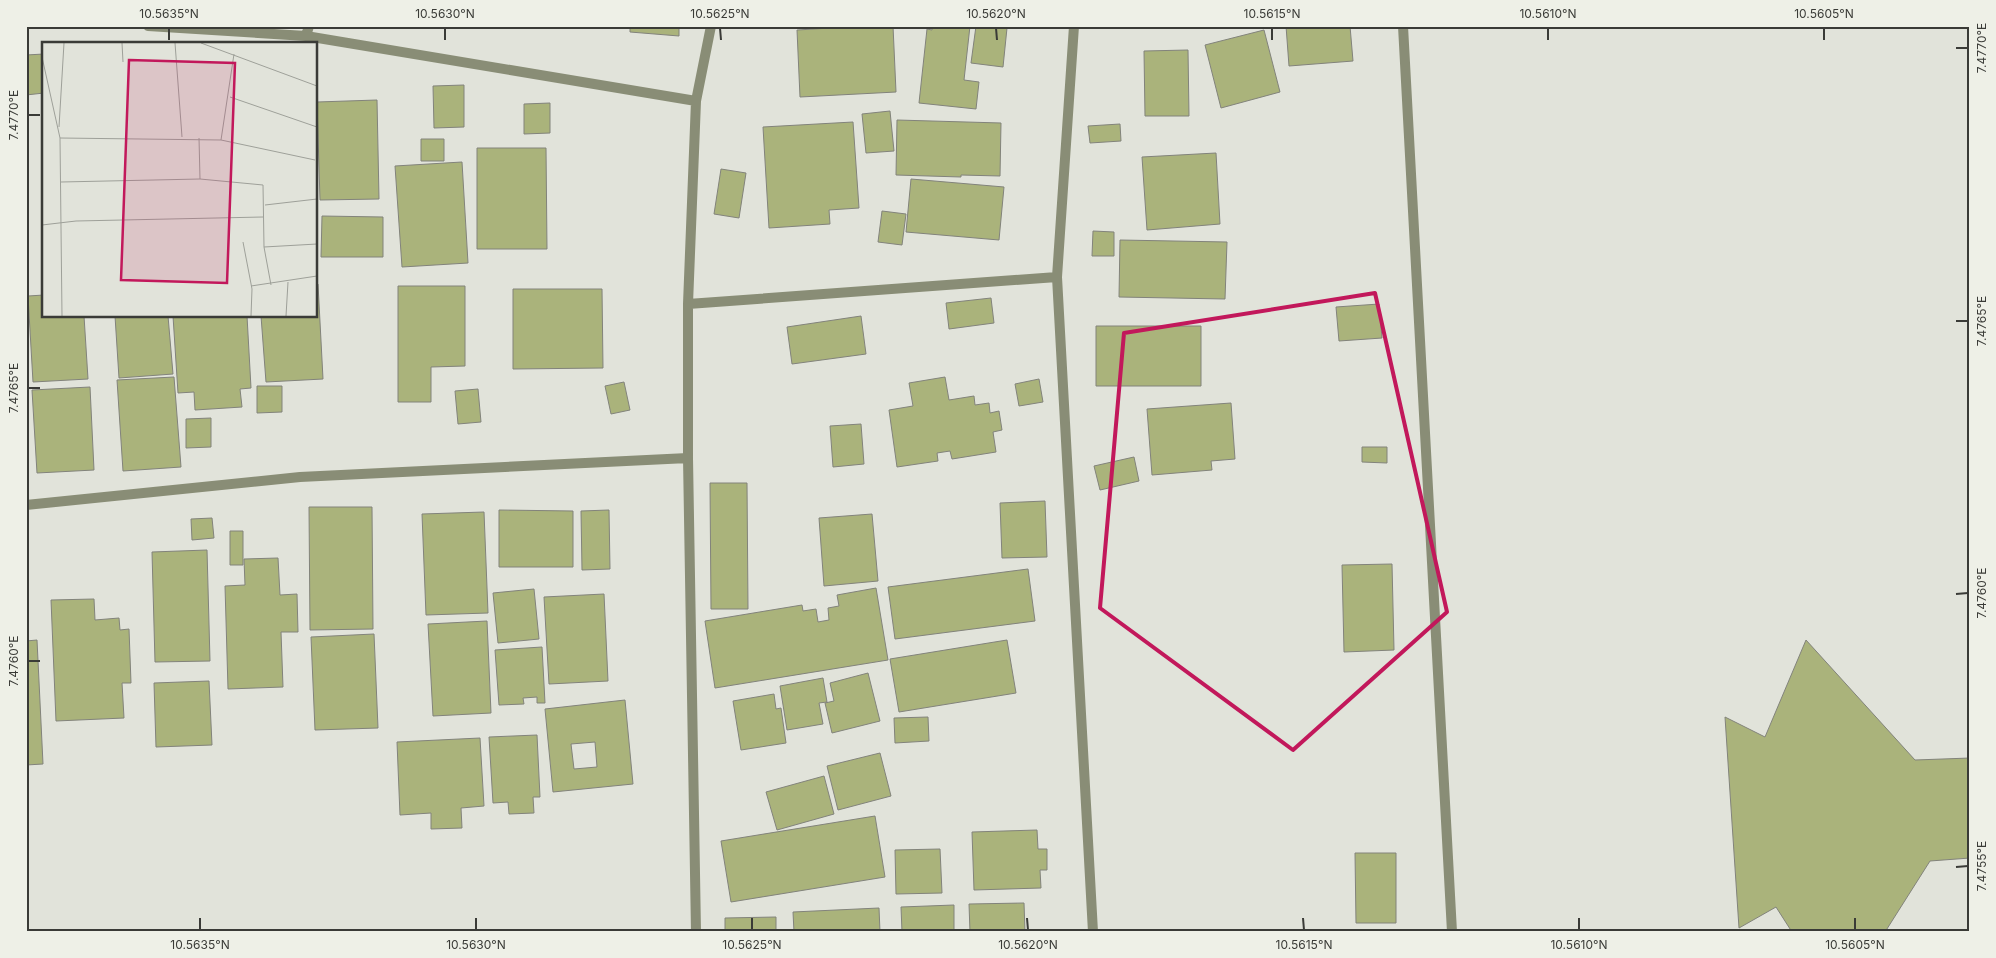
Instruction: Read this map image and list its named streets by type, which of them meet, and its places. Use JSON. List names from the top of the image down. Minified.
{"coordinates":["10.5635°N","10.5630°N","10.5625°N","10.5620°N","10.5615°N","10.5610°N","10.5605°N","7.4770°E","7.4765°E","7.4760°E","7.4755°E"]}
